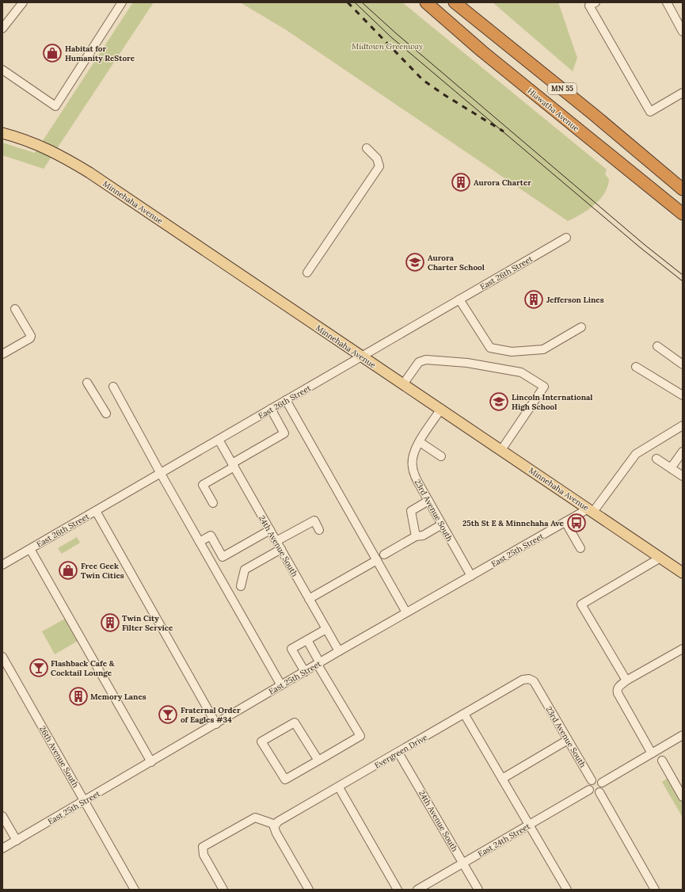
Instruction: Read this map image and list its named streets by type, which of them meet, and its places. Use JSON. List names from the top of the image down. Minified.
{"streets":{"highway":["MN 55","Hiawatha Avenue"],"main road":["Minnehaha Avenue"],"street":["East 26th Street","23rd Avenue South","24th Avenue South","East 25th Street","Evergreen Drive","26th Avenue South","East 24th Street"]},"crossings":[["Minnehaha Avenue","East 26th Street"],["Minnehaha Avenue","23rd Avenue South"],["Minnehaha Avenue","East 25th Street"],["East 26th Street","24th Avenue South"],["23rd Avenue South","East 25th Street"],["23rd Avenue South","Evergreen Drive"],["23rd Avenue South","East 24th Street"],["24th Avenue South","East 25th Street"],["24th Avenue South","Evergreen Drive"],["24th Avenue South","East 24th Street"],["East 25th Street","26th Avenue South"]],"parks":["Midtown Greenway"],"places":{"shop":["Habitat for Humanity ReStore","Free Geek Twin Cities"],"building":["Aurora Charter","Jefferson Lines","Twin City Filter Service","Memory Lanes"],"school or university":["Aurora Charter School","Lincoln International High School"],"bus stop":["25th St E & Minnehaha Ave"],"bar":["Flashback Cafe & Cocktail Lounge","Fraternal Order of Eagles #34"]}}
